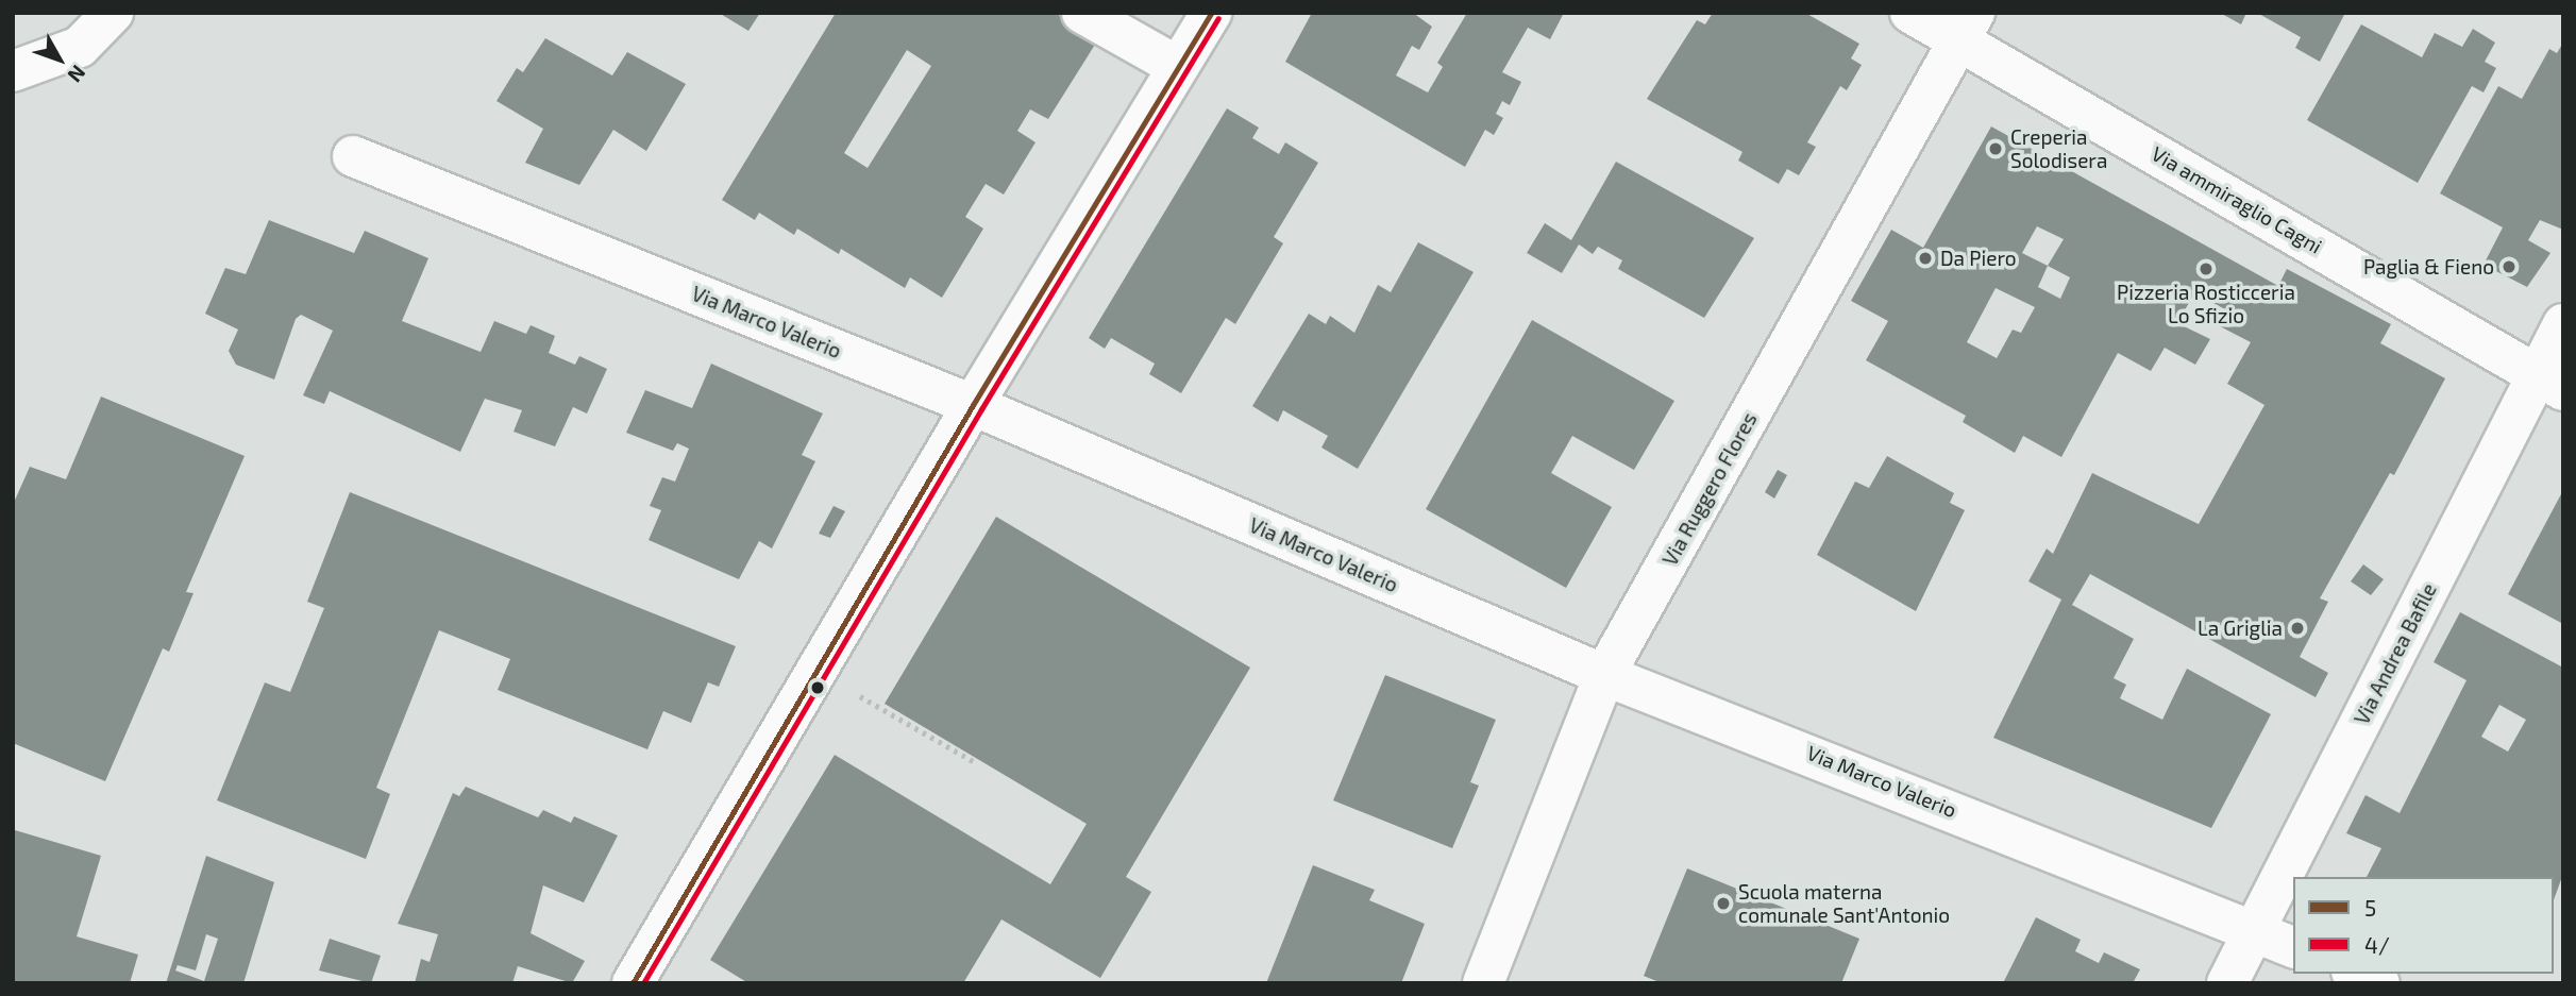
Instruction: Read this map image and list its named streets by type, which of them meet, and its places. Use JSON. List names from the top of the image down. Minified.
{"streets":{"street":["Via ammiraglio Cagni","Via Marco Valerio","Via Ruggero Flores","Via Andrea Bafile"]},"crossings":[["Via ammiraglio Cagni","Via Ruggero Flores"],["Via ammiraglio Cagni","Via Andrea Bafile"],["Via Marco Valerio","Via Ruggero Flores"],["Via Marco Valerio","Via Andrea Bafile"]],"places":["Creperia Solodisera","Da Piero","Paglia & Fieno","Pizzeria Rosticceria Lo Sfizio","La Griglia","Scuola materna comunale Sant'Antonio"],"lines":["transit line 5","transit line 4/"],"legend":["5","4/"],"north":"bottom right"}
